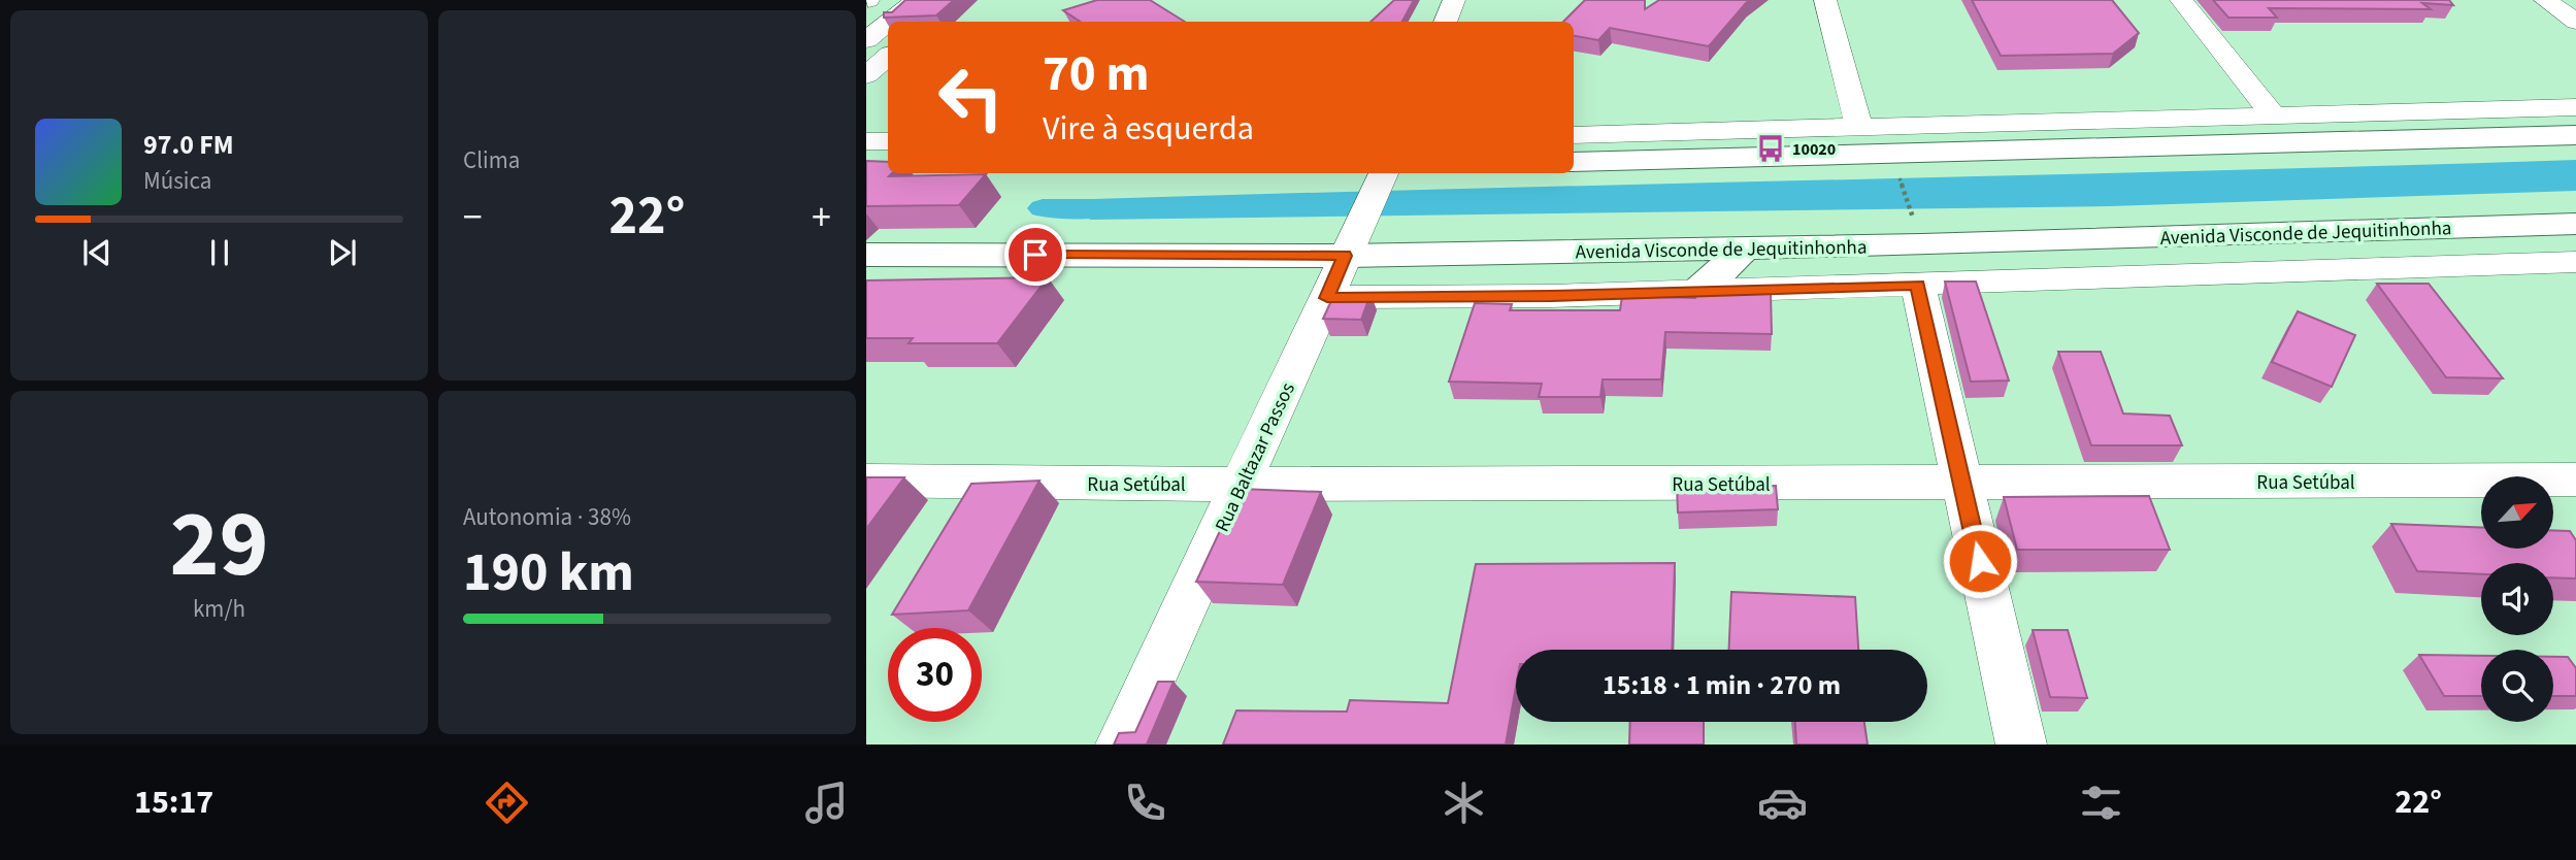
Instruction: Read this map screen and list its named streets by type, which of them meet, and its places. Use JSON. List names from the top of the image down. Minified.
{"streets":{"main road":["Avenida Visconde de Jequitinhonha"],"street":["Rua Baltazar Passos","Rua Setúbal"]},"crossings":[["Avenida Visconde de Jequitinhonha","Rua Baltazar Passos"],["Rua Baltazar Passos","Rua Setúbal"]],"places":{"bus stop":["10020"]},"north":"top right","page":{"tile":["Clima",["29","km/h"],["Autonomia · 38%","190 km"]],"turn":["70 m","Vire à esquerda"],"song":["97.0 FM","Música"],"heat":["−","22°","+"],"limit":"30","trip":"15:18 · 1 min · 270 m","tabs":["15:17","22°"]}}
